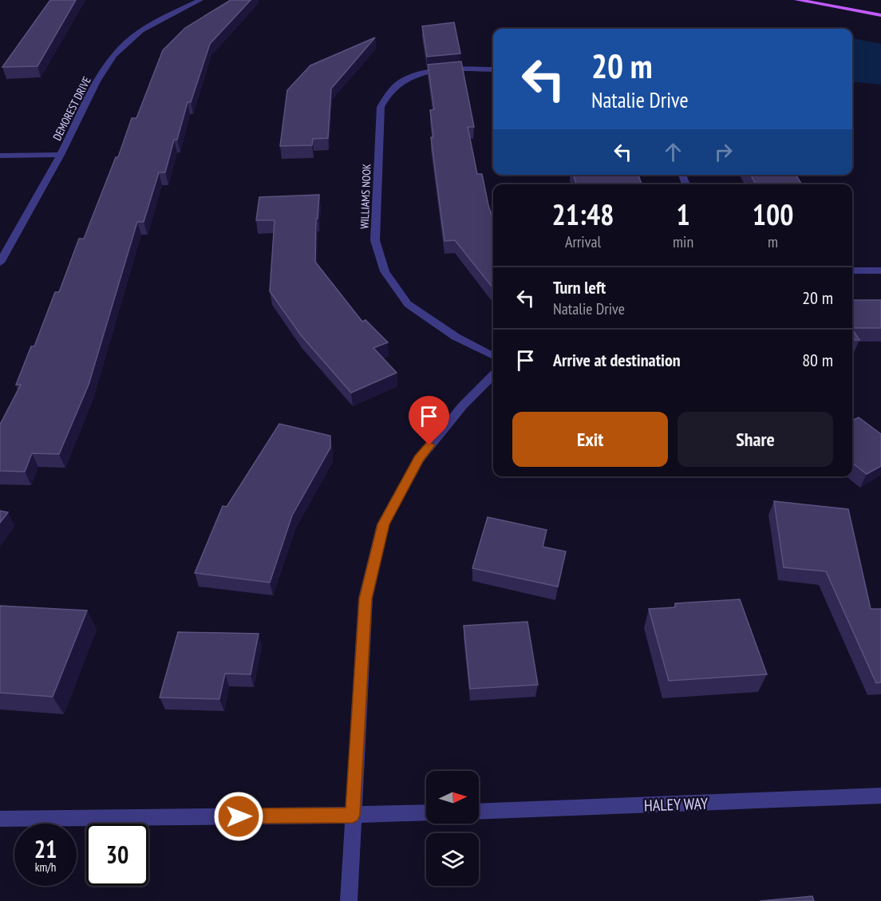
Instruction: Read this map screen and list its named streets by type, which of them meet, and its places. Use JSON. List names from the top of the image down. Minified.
{"streets":{"street":["DEMOREST DRIVE","WILLIAMS NOOK","HALEY WAY"]},"north":"right","page":{"turn":["20 m","Natalie Drive"],"eta":["21:48","Arrival","1","min","100","m"],"list":[{"name":"Turn left","note":"Natalie Drive","value":"20 m"},{"name":"Arrive at destination","value":"80 m"}],"buttons":["Exit","Share"],"speed":"21 km/h","limit":"30"}}
